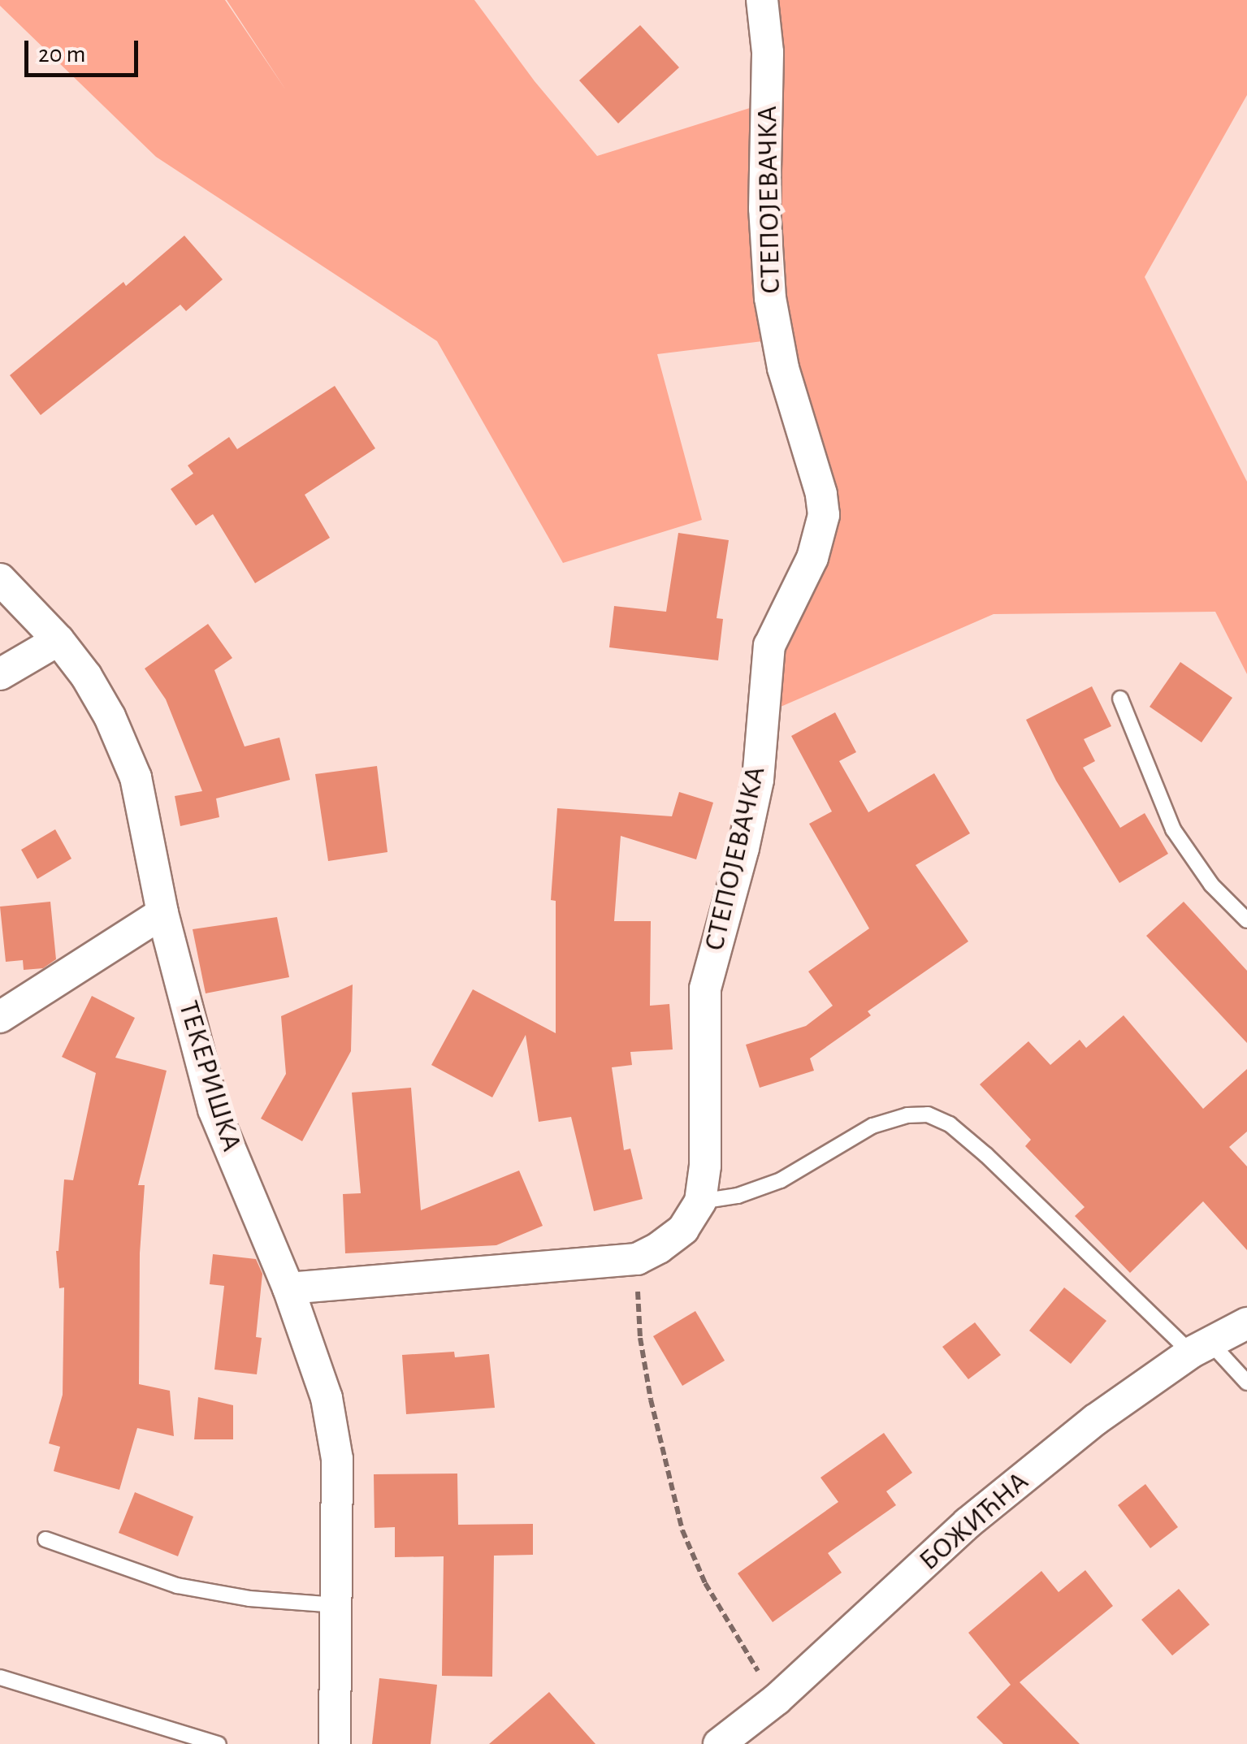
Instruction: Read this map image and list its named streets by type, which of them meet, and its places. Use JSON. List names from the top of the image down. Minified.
{"streets":{"street":["СТЕПОЈЕВАЧКА","ТЕКЕРИШКА","БОЖИЋНА"]},"crossings":[["СТЕПОЈЕВАЧКА","ТЕКЕРИШКА"]],"scale_bar":"20 m"}
